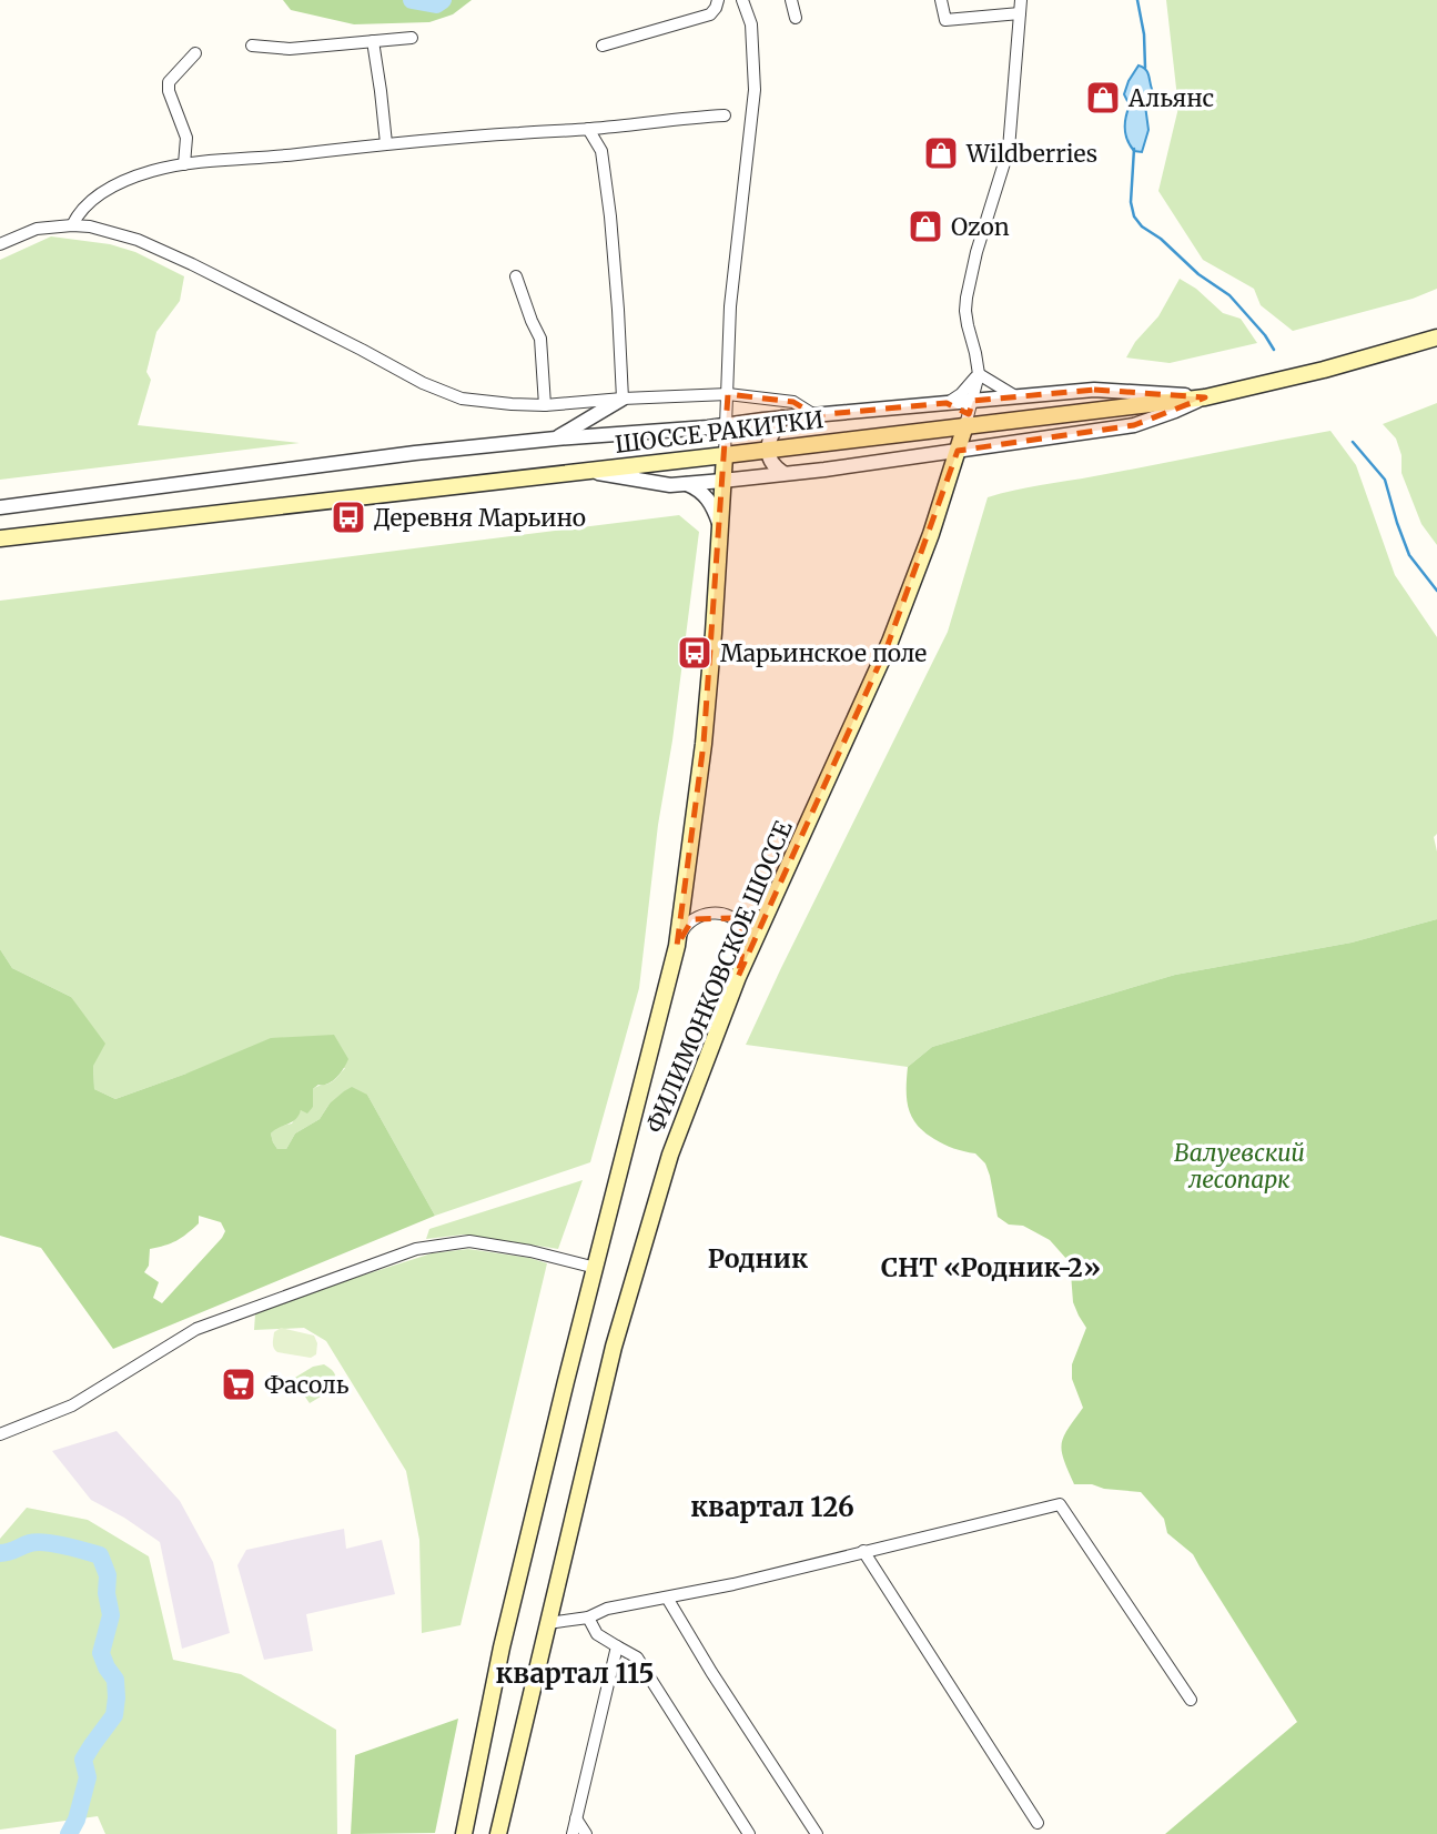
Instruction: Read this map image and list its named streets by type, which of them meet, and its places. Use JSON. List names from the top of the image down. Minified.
{"streets":{"main road":["ШОССЕ РАКИТКИ","ФИЛИМОНКОВСКОЕ ШОССЕ"]},"crossings":[["ШОССЕ РАКИТКИ","ФИЛИМОНКОВСКОЕ ШОССЕ"]],"districts":["Родник","СНТ «Родник-2»","квартал 126","квартал 115"],"parks":["Валуевский лесопарк"],"places":{"shop":["Альянс","Wildberries","Ozon"],"bus stop":["Деревня Марьино","Марьинское поле"],"supermarket":["Фасоль"]}}
